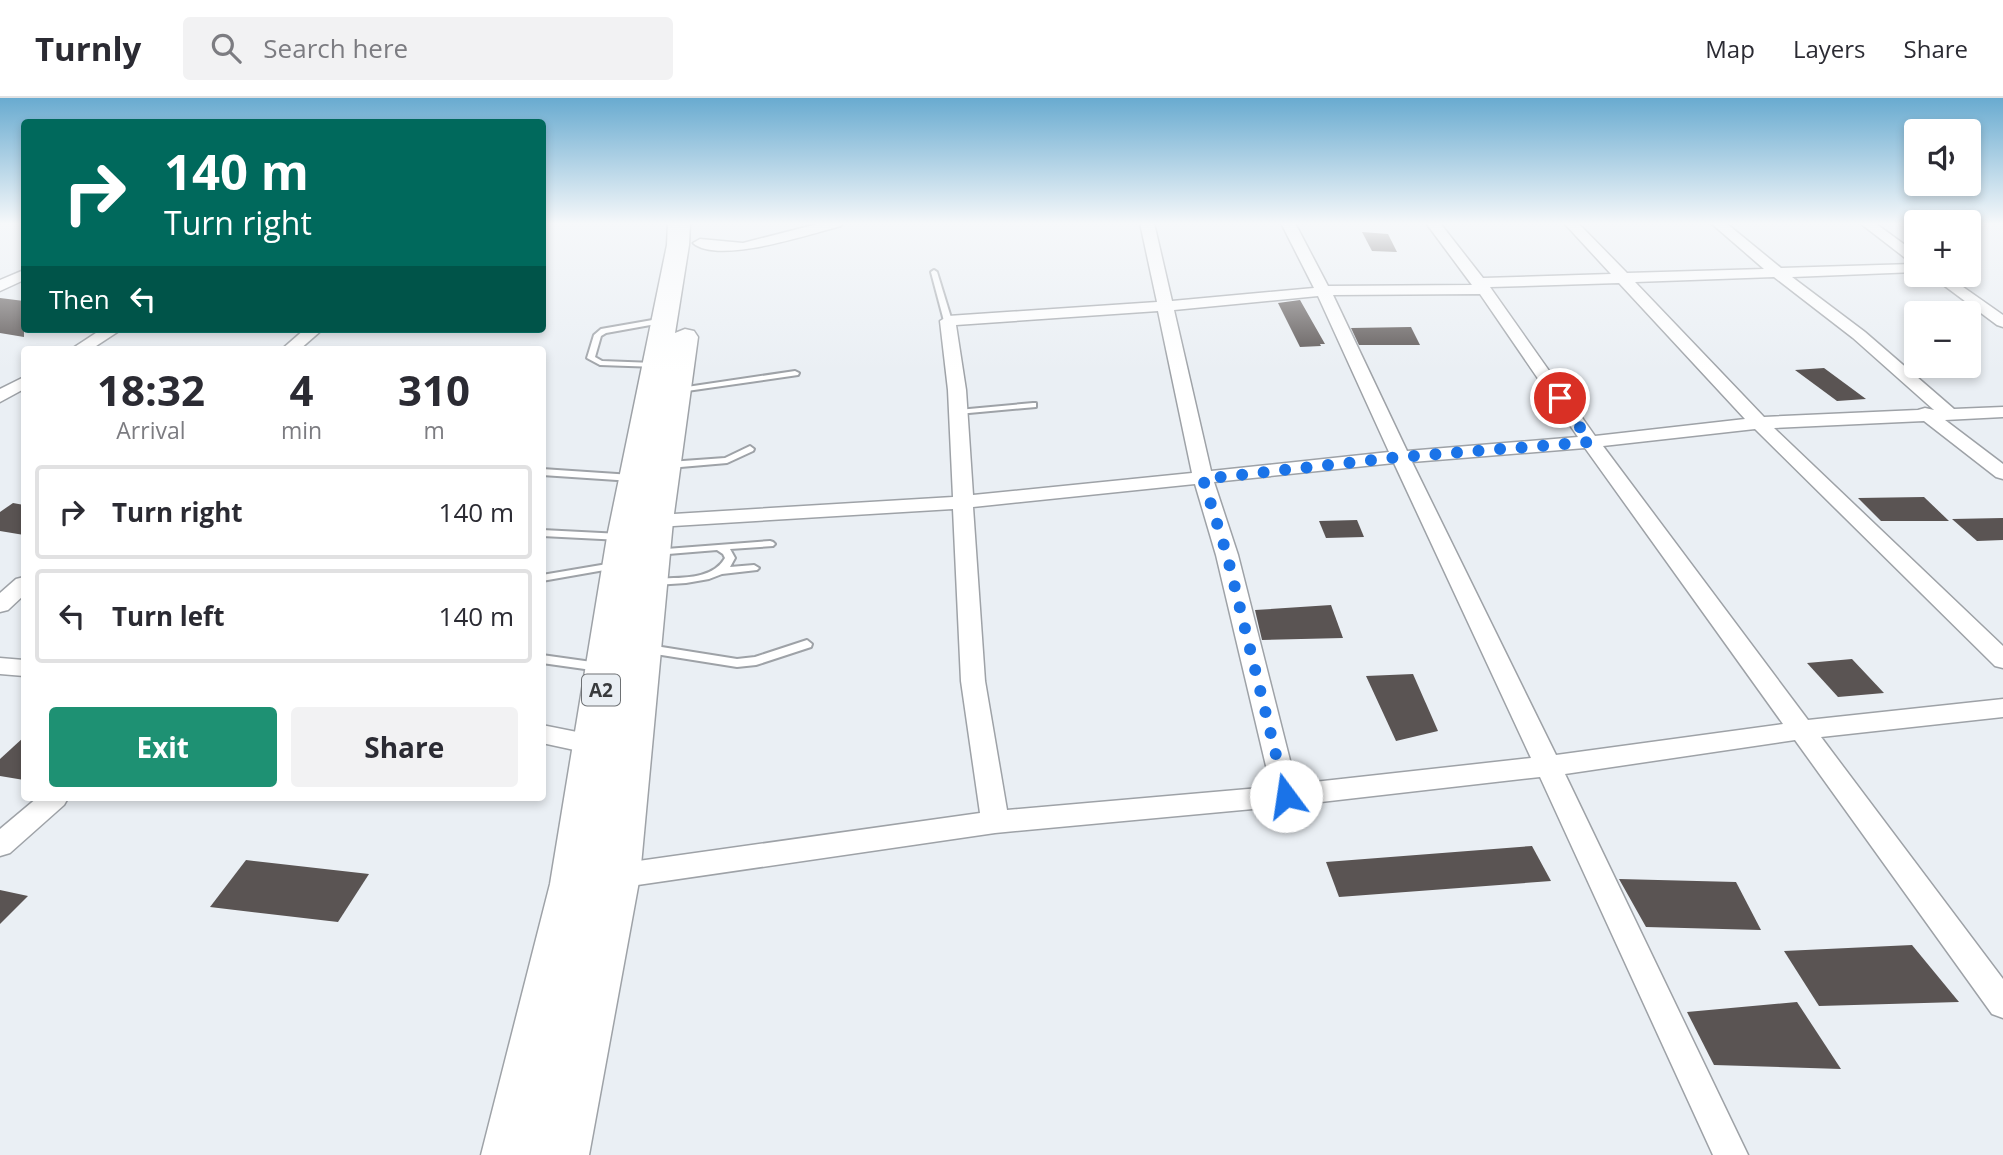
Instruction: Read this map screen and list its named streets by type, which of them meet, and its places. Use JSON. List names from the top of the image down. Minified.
{"streets":{"highway":["A2"]},"page":{"header":"Turnly","search":"Search here","nav":["Map","Layers","Share"],"map_buttons":["+","−"],"turn":["140 m","Turn right"],"then":"Then","eta":["18:32","Arrival","4","min","310","m"],"list":[{"name":"Turn right","value":"140 m"},{"name":"Turn left","value":"140 m"}],"buttons":["Exit","Share"]}}
